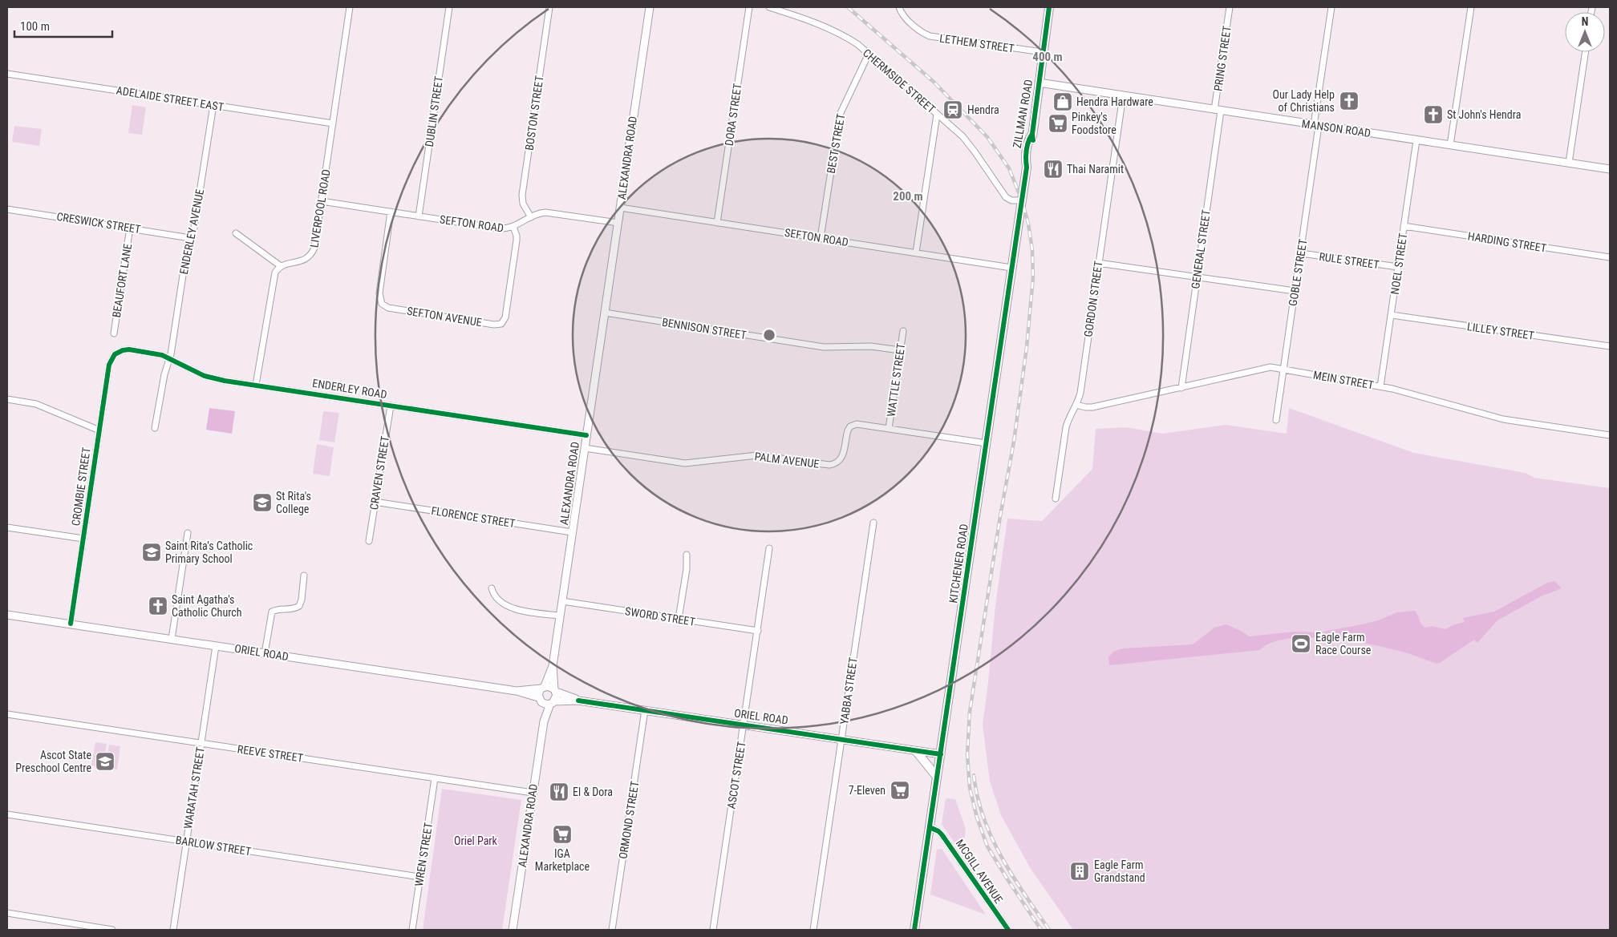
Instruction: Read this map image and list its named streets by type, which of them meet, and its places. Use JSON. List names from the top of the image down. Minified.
{"streets":{"main road":["ZILLMAN ROAD","KITCHENER ROAD"],"street":["LETHEM STREET","PRING STREET","CHERMSIDE STREET","ADELAIDE STREET EAST","DUBLIN STREET","BOSTON STREET","DORA STREET","MANSON ROAD","BEST STREET","ALEXANDRA ROAD","LIVERPOOL ROAD","CRESWICK STREET","SEFTON ROAD","ENDERLEY AVENUE","HARDING STREET","GENERAL STREET","RULE STREET","NOEL STREET","GOBLE STREET","BEAUFORT LANE","GORDON STREET","SEFTON AVENUE","BENNISON STREET","LILLEY STREET","WATTLE STREET","MEIN STREET","ENDERLEY ROAD","PALM AVENUE","CRAVEN STREET","CROMBIE STREET","FLORENCE STREET","SWORD STREET","ORIEL ROAD","YABBA STREET","REEVE STREET","ASCOT STREET","WARATAH STREET","ORMOND STREET","BARLOW STREET","WREN STREET","MCGILL AVENUE"]},"crossings":[["LETHEM STREET","ZILLMAN ROAD"],["PRING STREET","MANSON ROAD"],["PRING STREET","GENERAL STREET"],["CHERMSIDE STREET","ZILLMAN ROAD"],["CHERMSIDE STREET","BEST STREET"],["CHERMSIDE STREET","KITCHENER ROAD"],["ADELAIDE STREET EAST","LIVERPOOL ROAD"],["ADELAIDE STREET EAST","ENDERLEY AVENUE"],["DUBLIN STREET","SEFTON ROAD"],["BOSTON STREET","SEFTON ROAD"],["ZILLMAN ROAD","MANSON ROAD"],["ZILLMAN ROAD","KITCHENER ROAD"],["DORA STREET","SEFTON ROAD"],["MANSON ROAD","GENERAL STREET"],["MANSON ROAD","NOEL STREET"],["MANSON ROAD","GOBLE STREET"],["MANSON ROAD","GORDON STREET"],["BEST STREET","SEFTON ROAD"],["ALEXANDRA ROAD","SEFTON ROAD"],["ALEXANDRA ROAD","BENNISON STREET"],["ALEXANDRA ROAD","ENDERLEY ROAD"],["ALEXANDRA ROAD","PALM AVENUE"],["ALEXANDRA ROAD","FLORENCE STREET"],["ALEXANDRA ROAD","SWORD STREET"],["ALEXANDRA ROAD","ORIEL ROAD"],["ALEXANDRA ROAD","REEVE STREET"],["LIVERPOOL ROAD","SEFTON ROAD"],["CRESWICK STREET","ENDERLEY AVENUE"],["CRESWICK STREET","BEAUFORT LANE"],["SEFTON ROAD","SEFTON AVENUE"],["SEFTON ROAD","KITCHENER ROAD"],["ENDERLEY AVENUE","ENDERLEY ROAD"],["HARDING STREET","NOEL STREET"],["GENERAL STREET","MEIN STREET"],["RULE STREET","NOEL STREET"],["RULE STREET","GOBLE STREET"],["NOEL STREET","LILLEY STREET"],["NOEL STREET","MEIN STREET"],["GOBLE STREET","MEIN STREET"],["GORDON STREET","MEIN STREET"],["BENNISON STREET","WATTLE STREET"],["WATTLE STREET","PALM AVENUE"],["ENDERLEY ROAD","CRAVEN STREET"],["ENDERLEY ROAD","CROMBIE STREET"],["PALM AVENUE","KITCHENER ROAD"],["CRAVEN STREET","FLORENCE STREET"],["CROMBIE STREET","ORIEL ROAD"],["KITCHENER ROAD","ORIEL ROAD"],["KITCHENER ROAD","MCGILL AVENUE"],["SWORD STREET","ASCOT STREET"],["ORIEL ROAD","YABBA STREET"],["ORIEL ROAD","ASCOT STREET"],["ORIEL ROAD","WARATAH STREET"],["ORIEL ROAD","ORMOND STREET"],["REEVE STREET","WARATAH STREET"],["REEVE STREET","WREN STREET"],["WARATAH STREET","BARLOW STREET"],["BARLOW STREET","WREN STREET"]],"parks":["Oriel Park"],"places":{"church":["Our Lady Help of Christians","St John's Hendra","Saint Agatha's Catholic Church"],"shop":["Hendra Hardware"],"station":["Hendra"],"supermarket":["Pinkey's Foodstore","7-Eleven","IGA Marketplace"],"restaurant":["Thai Naramit","El & Dora"],"school or university":["St Rita's College","Saint Rita's Catholic Primary School","Ascot State Preschool Centre"],"sports":["Eagle Farm Race Course"],"building":["Eagle Farm Grandstand"]},"scale_bar":"100 m","north":"top","rings":["400 m","200 m"]}
